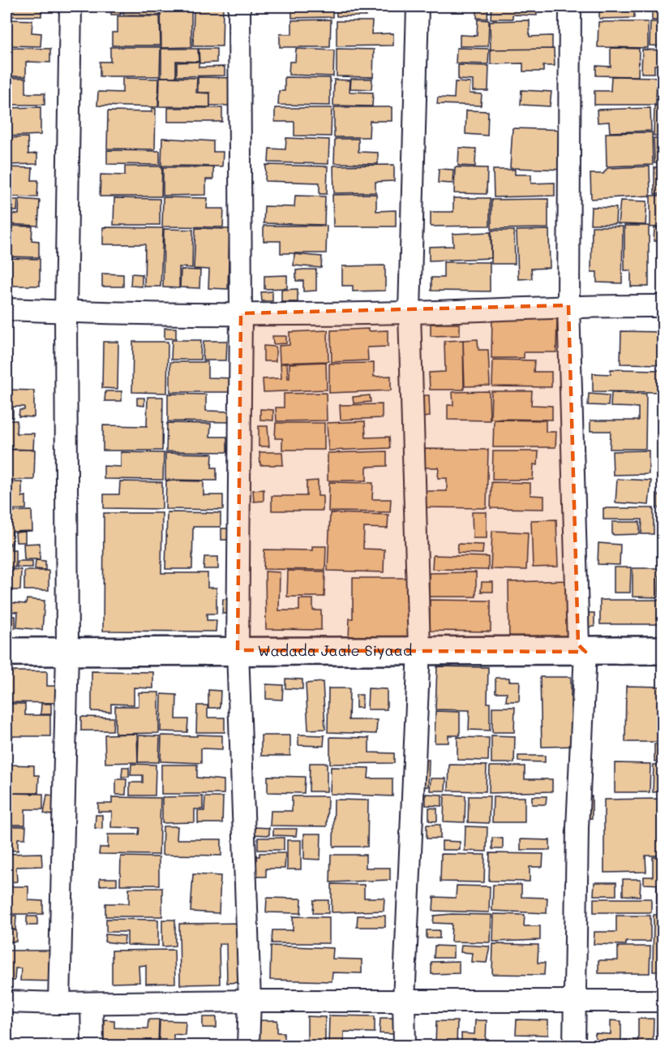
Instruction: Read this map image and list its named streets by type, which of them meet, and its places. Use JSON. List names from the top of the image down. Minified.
{"streets":{"main road":["Wadada Jaale Siyaad"]}}
